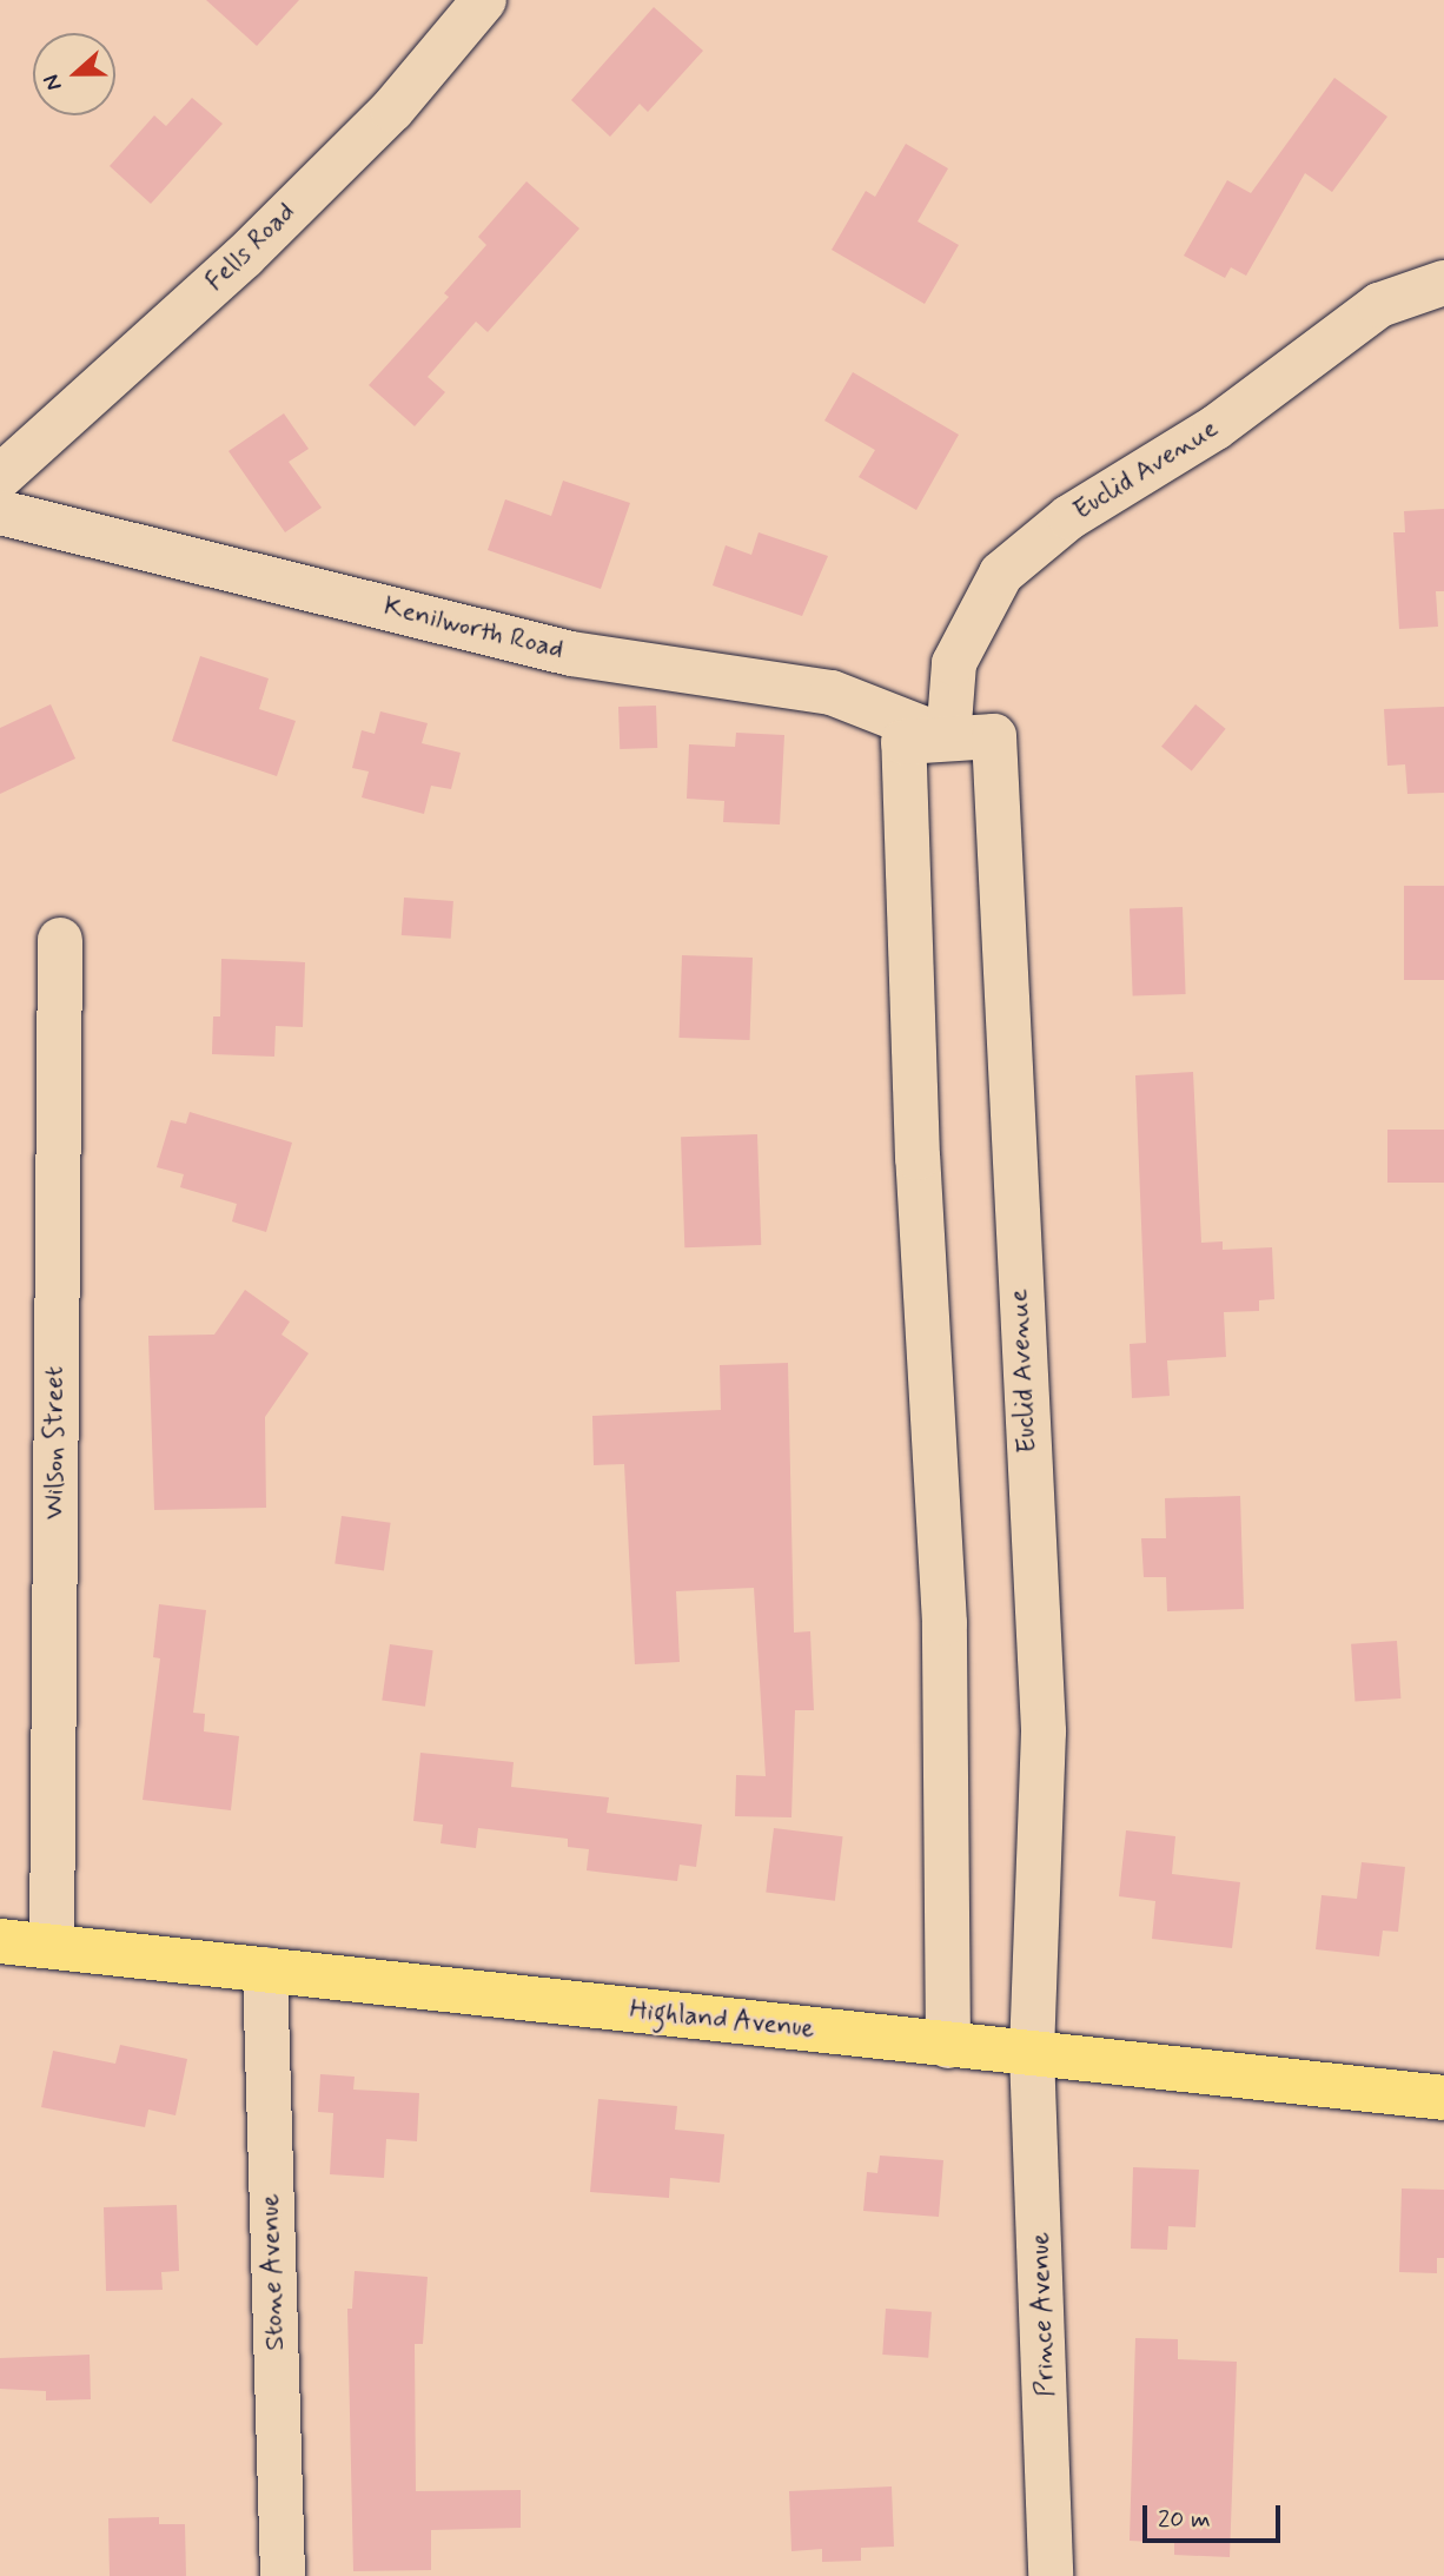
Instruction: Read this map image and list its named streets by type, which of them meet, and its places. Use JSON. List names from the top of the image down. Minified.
{"streets":{"main road":["Highland Avenue"],"street":["Fells Road","Euclid Avenue","Kenilworth Road","Wilson Street","Stone Avenue","Prince Avenue"]},"crossings":[["Euclid Avenue","Kenilworth Road"],["Euclid Avenue","Highland Avenue"],["Euclid Avenue","Prince Avenue"],["Wilson Street","Highland Avenue"],["Highland Avenue","Stone Avenue"],["Highland Avenue","Prince Avenue"]],"scale_bar":"20 m","north":"left"}
